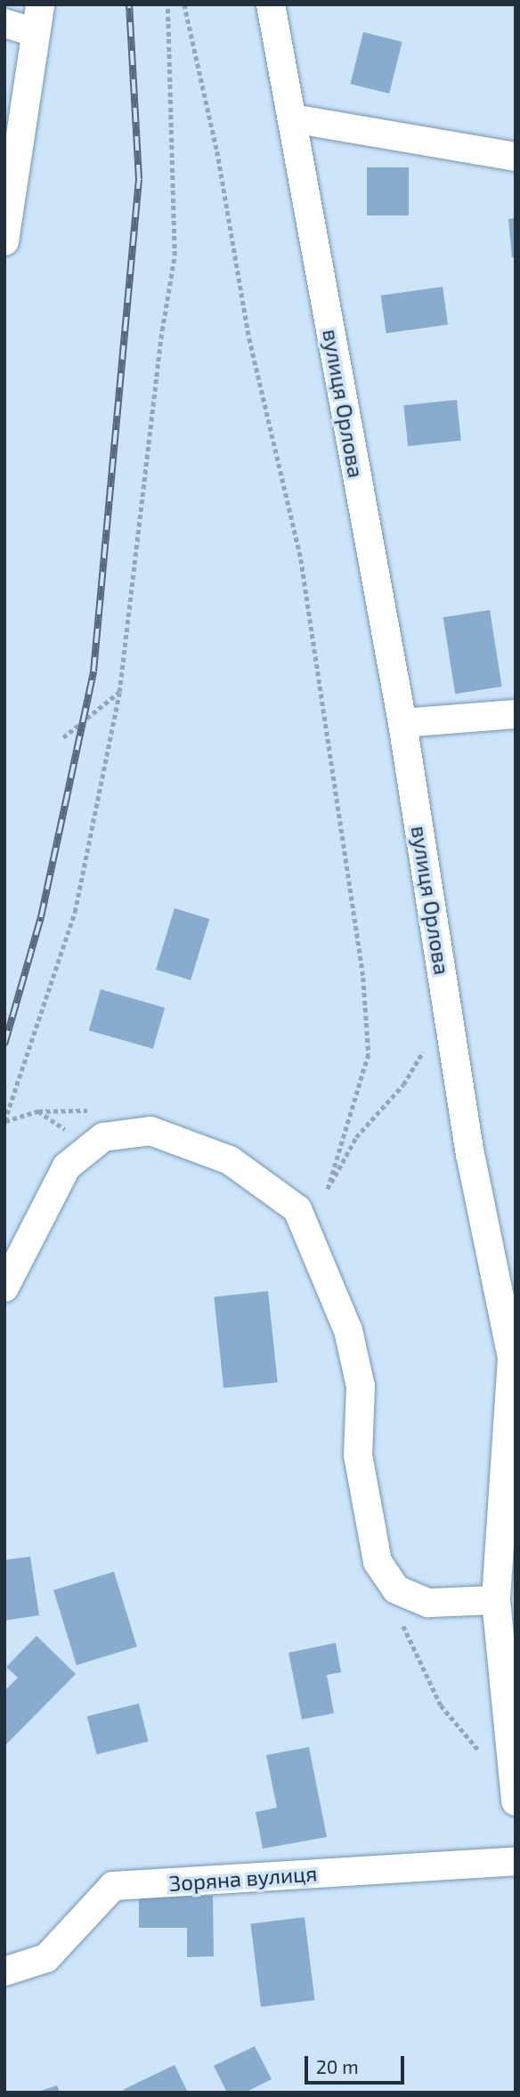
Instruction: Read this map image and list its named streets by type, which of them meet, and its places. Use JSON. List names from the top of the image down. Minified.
{"streets":{"street":["вулиця Орлова","Зоряна вулиця"]},"scale_bar":"20 m"}
